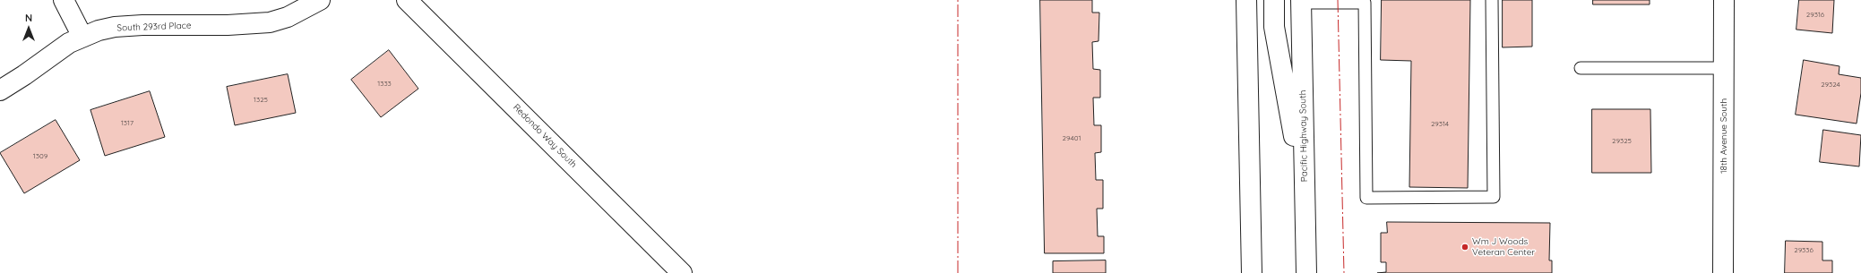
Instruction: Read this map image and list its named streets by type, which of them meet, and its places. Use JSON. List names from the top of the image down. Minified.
{"streets":{"street":["South 293rd Place","Redondo Way South","Pacific Highway South","18th Avenue South"]},"places":["Wm J Woods Veteran Center"],"house_numbers":["29316","1333","29324","1325","1317","29314","29401","29325","1309","29336"],"north":"top"}
